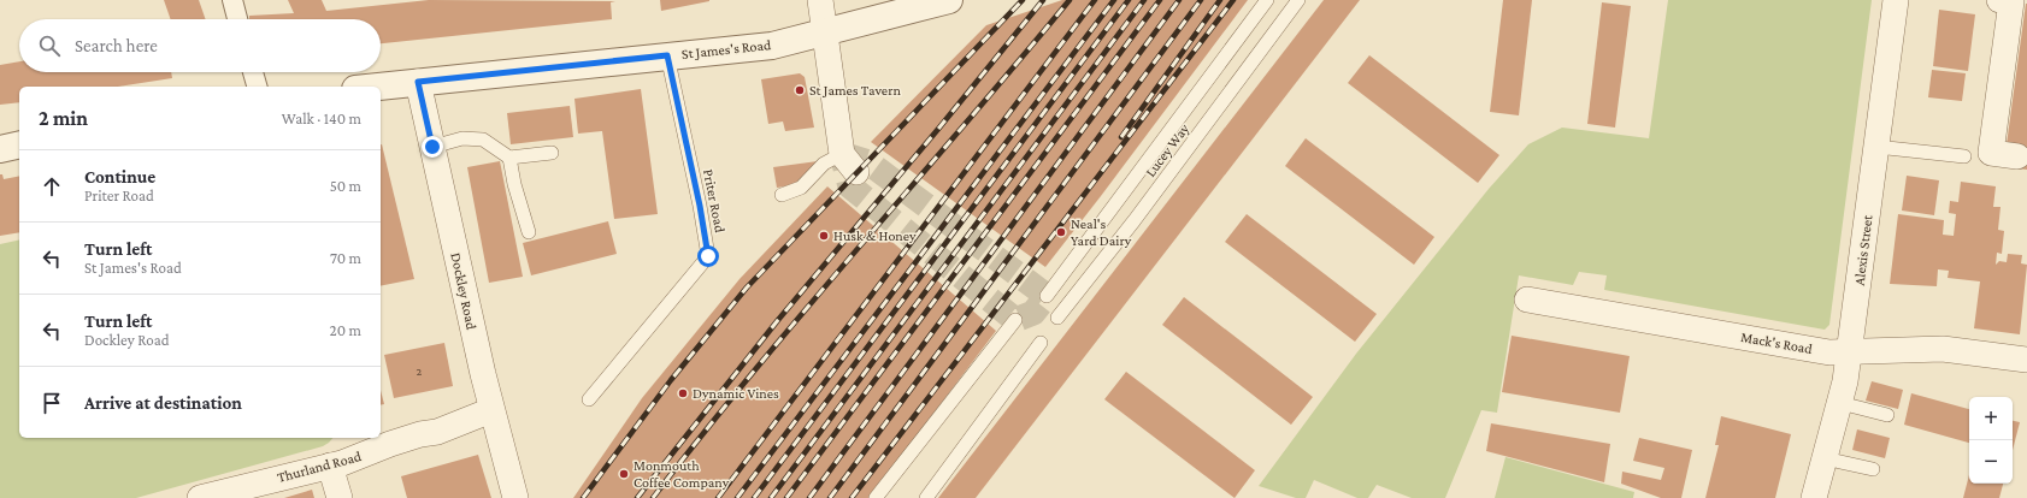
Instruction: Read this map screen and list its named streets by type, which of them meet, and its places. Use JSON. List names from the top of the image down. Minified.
{"streets":{"street":["St James's Road","Alexis Street","Dockley Road","Mack's Road","Thurland Road"],"lane":["Lucey Way","Priter Road"]},"crossings":[["St James's Road","Priter Road"],["St James's Road","Dockley Road"],["Alexis Street","Mack's Road"],["Dockley Road","Thurland Road"]],"places":["St James Tavern","Neal's Yard Dairy","Husk & Honey","Dynamic Vines","Monmouth Coffee Company"],"house_numbers":["2"],"page":{"search":"Search here","heading":["2 min","Walk · 140 m"],"list":[["Continue","Priter Road","50 m"],["Turn left","St James's Road","70 m"],["Turn left","Dockley Road","20 m"],"Arrive at destination"],"map_buttons":["+","−"]}}
